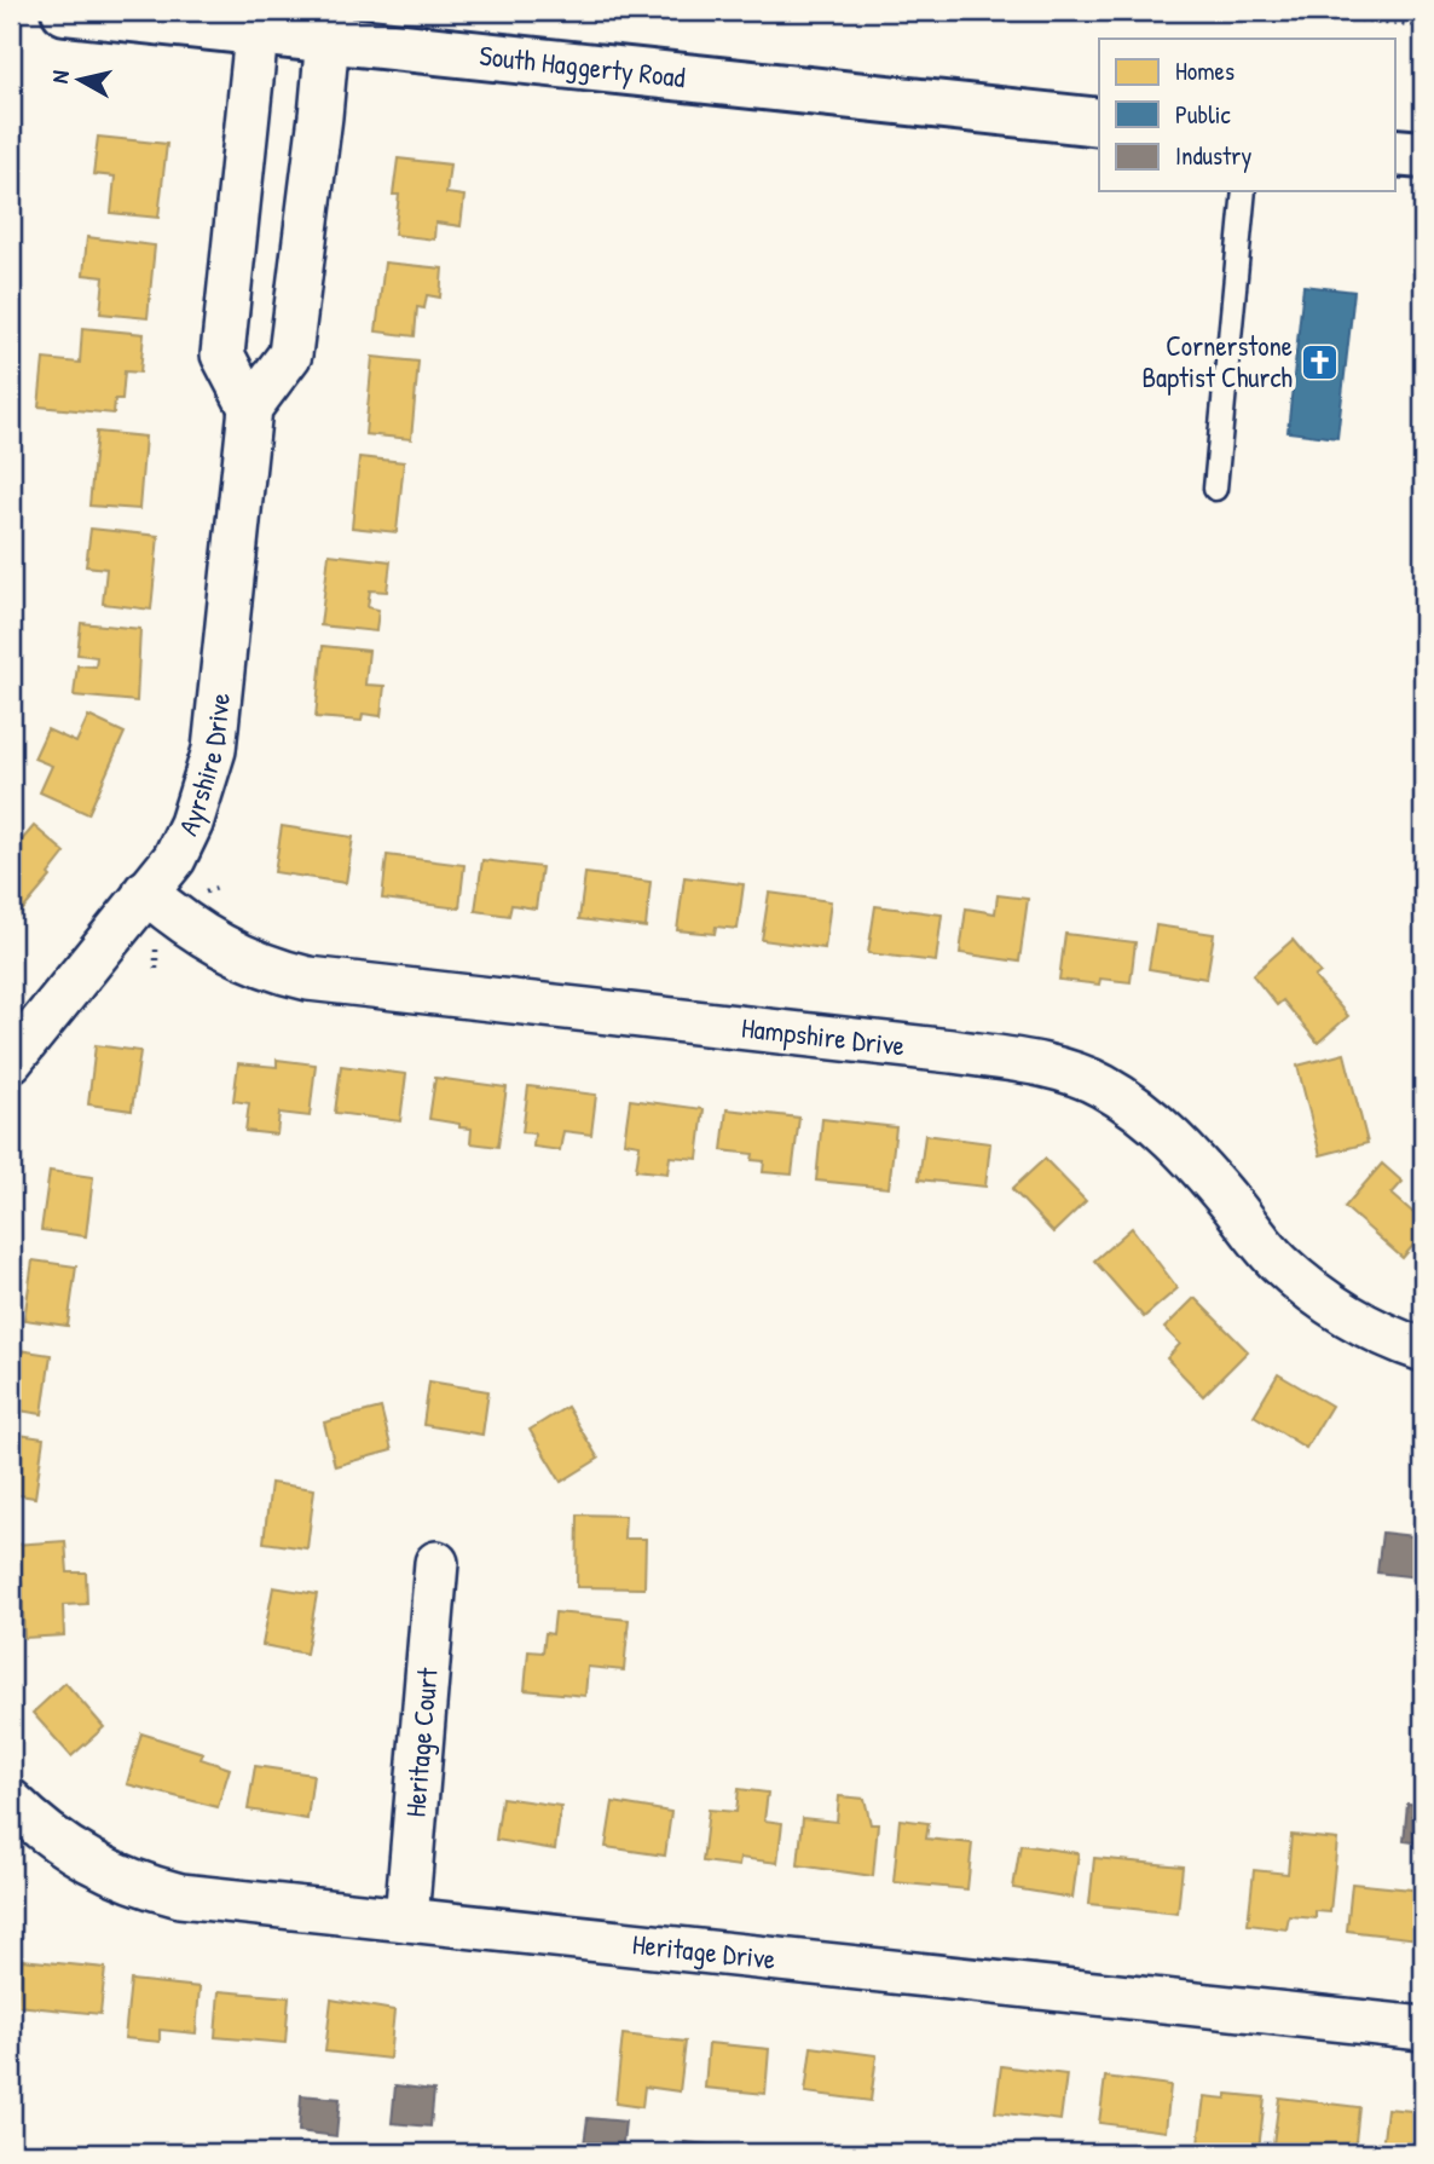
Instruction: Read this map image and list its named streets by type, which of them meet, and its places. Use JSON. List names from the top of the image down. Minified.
{"streets":{"main road":["South Haggerty Road"],"street":["Ayrshire Drive","Hampshire Drive","Heritage Court","Heritage Drive"]},"crossings":[["Ayrshire Drive","Hampshire Drive"],["Heritage Court","Heritage Drive"]],"places":{"church":["Cornerstone Baptist Church"]},"legend":["Homes","Public","Industry"],"north":"left"}
